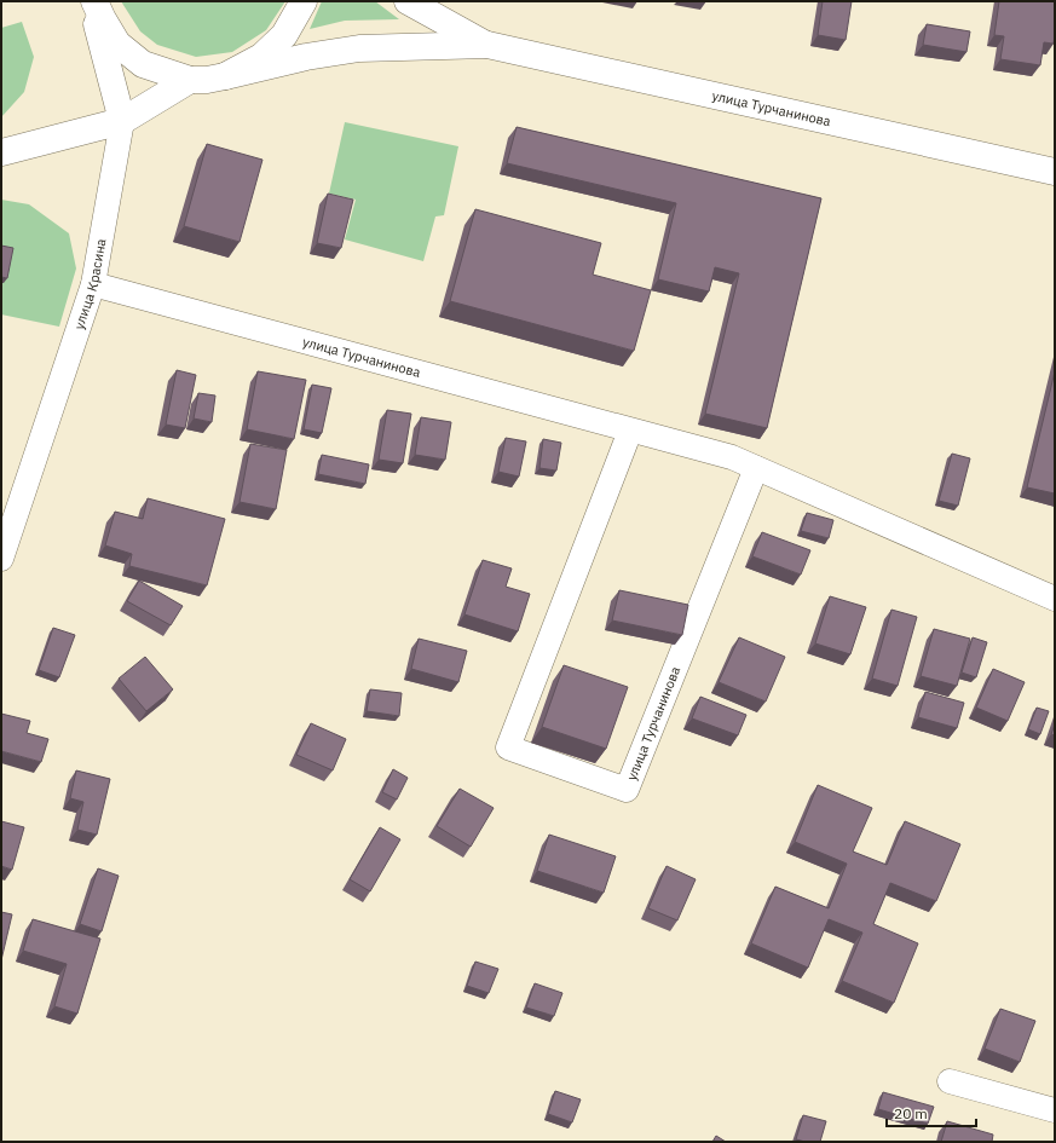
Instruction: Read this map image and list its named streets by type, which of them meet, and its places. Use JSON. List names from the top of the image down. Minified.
{"streets":{"street":["улица Турчанинова","улица Красина"]},"crossings":[["улица Турчанинова","улица Красина"]],"scale_bar":"20 m"}
